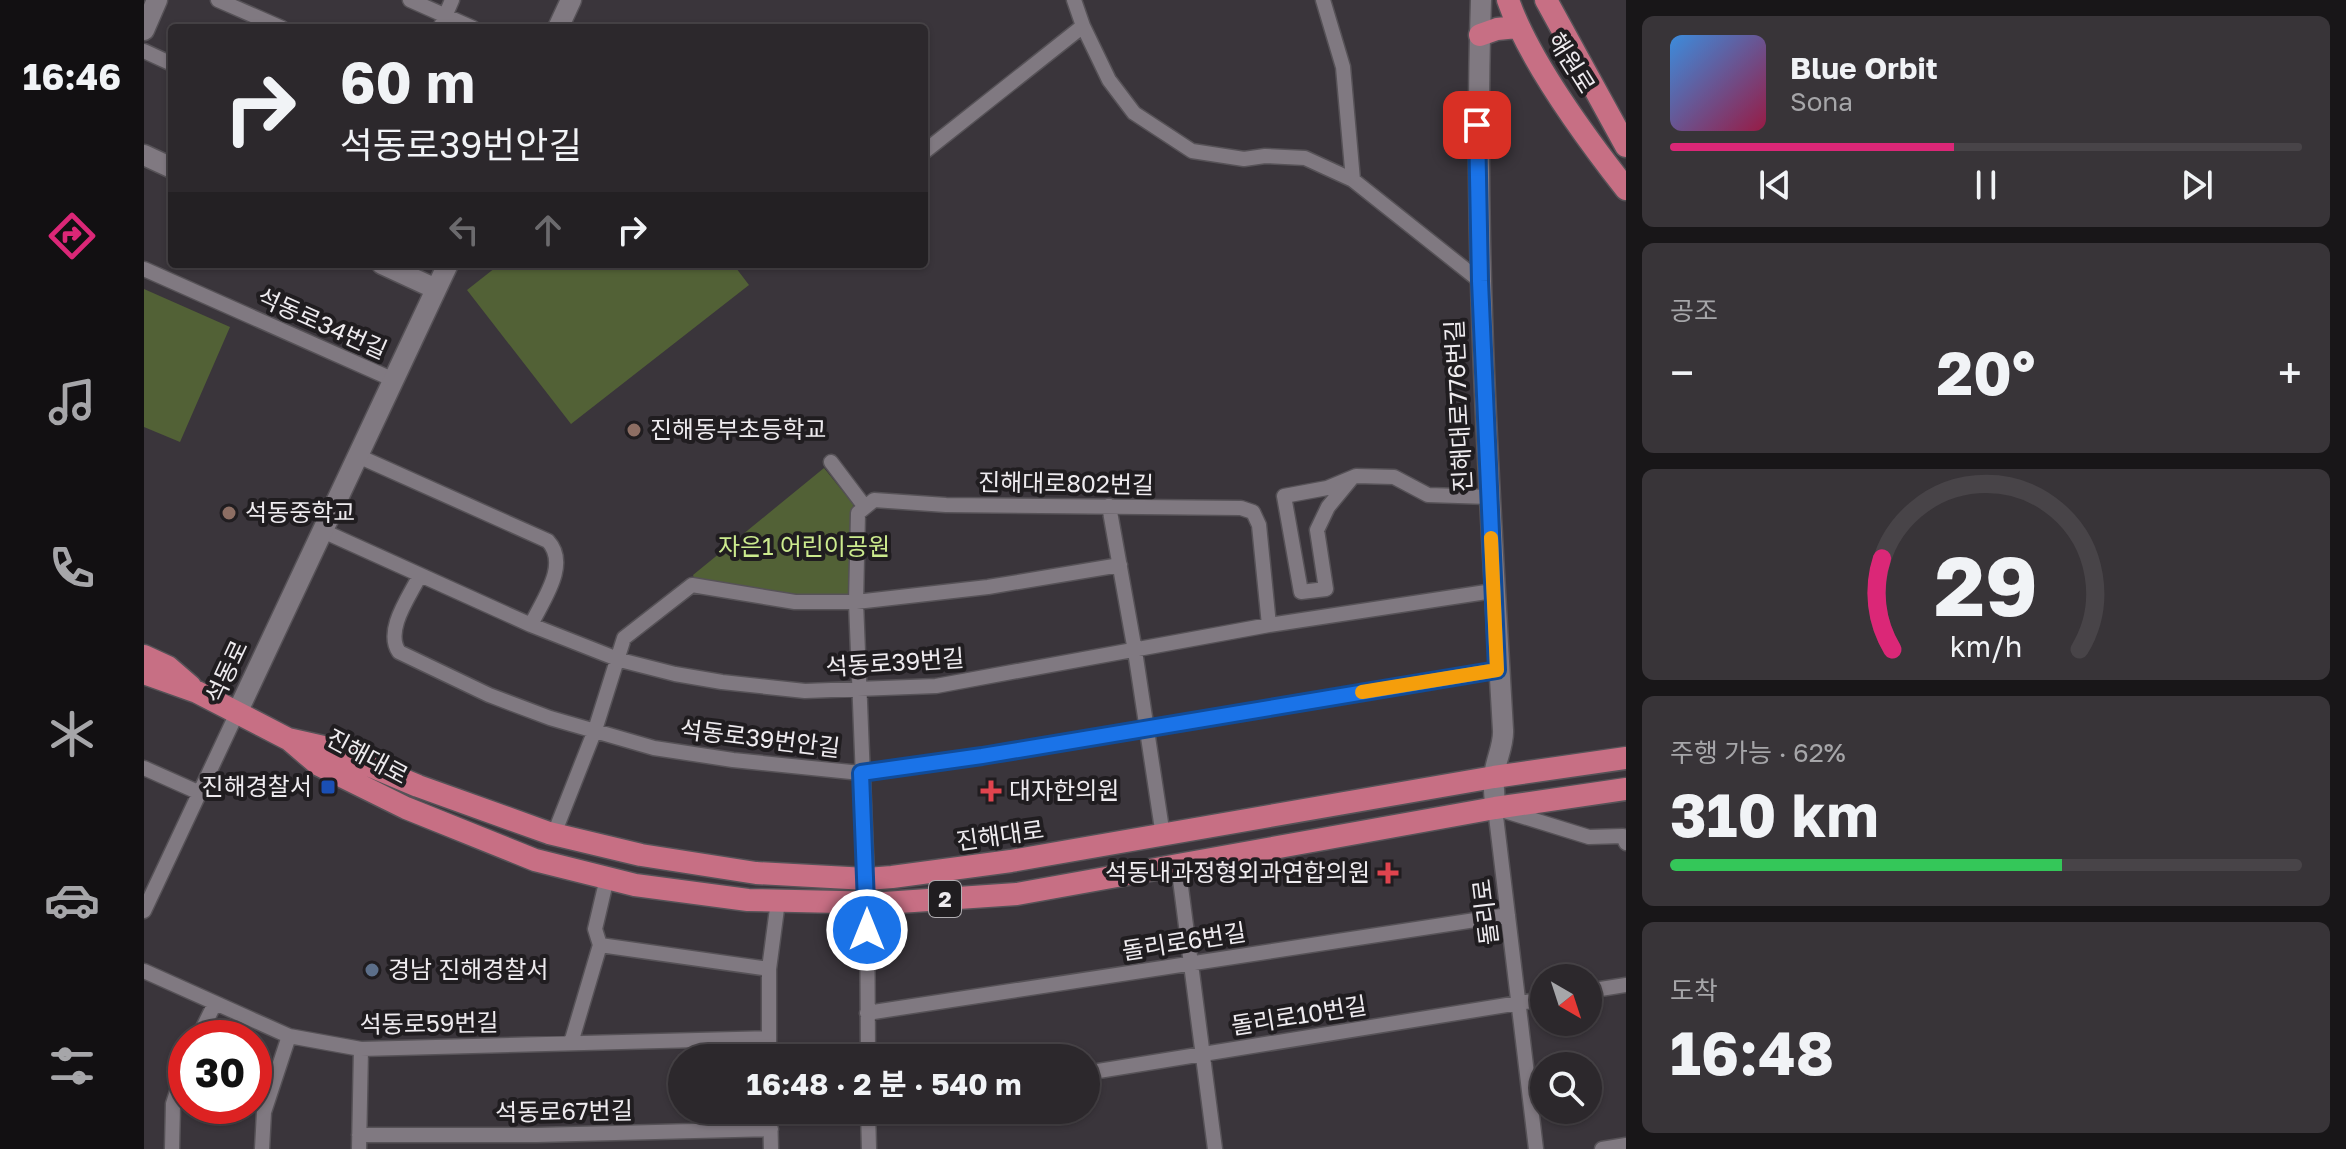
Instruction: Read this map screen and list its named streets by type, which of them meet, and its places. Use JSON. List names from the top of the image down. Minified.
{"streets":{"main road":["해원로","진해대로776번길","석동로","진해대로","2"],"street":["석동로34번길","진해대로802번길","석동로39번길","석동로39번안길","돌리로","돌리로6번길","돌리로10번길","석동로59번길","석동로67번길"]},"crossings":[["석동로34번길","석동로"],["진해대로776번길","석동로39번길"],["진해대로776번길","석동로39번안길"],["진해대로776번길","진해대로"],["진해대로776번길","돌리로"],["진해대로802번길","석동로39번길"],["석동로39번길","석동로"],["석동로39번길","석동로39번안길"],["석동로","2"],["진해대로","2"],["진해대로","돌리로"],["돌리로","돌리로6번길"],["돌리로","돌리로10번길"]],"parks":["자은1 어린이공원"],"places":{"other":["진해동부초등학교","석동중학교","경남 진해경찰서"],"transit":["진해경찰서"],"health":["대자한의원","석동내과정형외과연합의원"]},"north":"bottom right","page":{"tabs":"16:46","turn":["60 m","석동로39번안길"],"song":["Blue Orbit","Sona"],"tile":["공조",["주행 가능 · 62%","310 km"],["도착","16:48"]],"heat":["−","20°","+"],"limit":"30","trip":"16:48 · 2 분 · 540 m","gauge":["29","km/h"]}}
